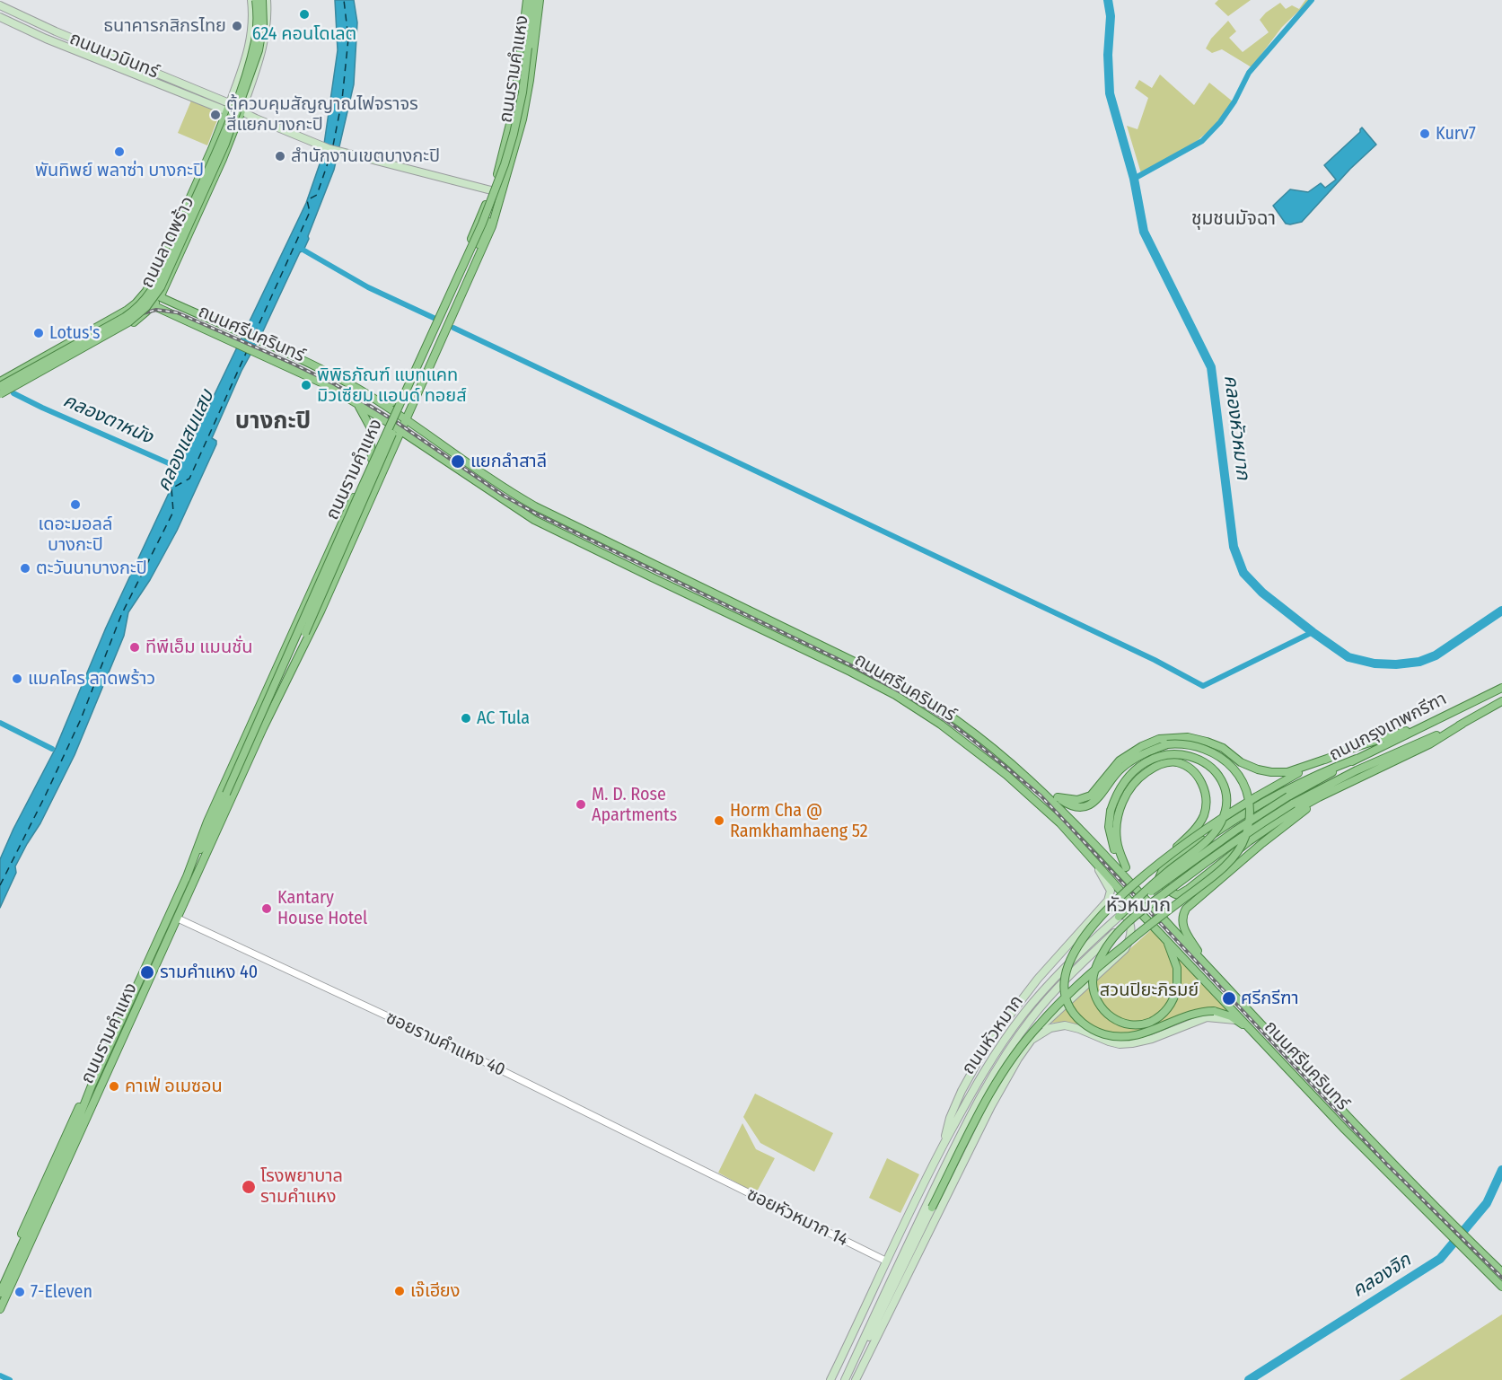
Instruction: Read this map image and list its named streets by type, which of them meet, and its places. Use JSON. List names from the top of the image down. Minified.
{"streets":{"main road":["ถนนนวมินทร์","ถนนรามคำแหง","ถนนลาดพร้าว","ถนนศรีนครินทร์","ถนนกรุงเทพกรีฑา","ถนนหัวหมาก"],"street":["ซอยรามคำแหง 40","ซอยหัวหมาก 14"]},"crossings":[["ถนนนวมินทร์","ถนนลาดพร้าว"],["ถนนรามคำแหง","ถนนศรีนครินทร์"],["ถนนรามคำแหง","ซอยรามคำแหง 40"],["ถนนลาดพร้าว","ถนนศรีนครินทร์"],["ถนนกรุงเทพกรีฑา","ถนนหัวหมาก"],["ถนนหัวหมาก","ซอยหัวหมาก 14"],["ซอยรามคำแหง 40","ซอยหัวหมาก 14"]],"districts":["ชุมชนมัจฉา","บางกะปิ","หัวหมาก"],"water":["คลองตาหนัง","คลองหัวหมาก","คลองแสนแสบ","คลองจิก"],"parks":["สวนปิยะภิรมย์"],"places":["624 คอนโดเลต","ธนาคารกสิกรไทย","ตู้ควบคุมสัญญาณไฟจราจร สี่แยกบางกะปิ","Kurv7","พันทิพย์ พลาซ่า บางกะปิ","สำนักงานเขตบางกะปิ","Lotus's","พิพิธภัณฑ์ แบทแคท มิวเซียม แอนด์ ทอยส์","แยกลำสาลี","เดอะมอลล์ บางกะปิ","ตะวันนาบางกะปิ","ทีพีเอ็ม แมนชั่น","แมคโคร ลาดพร้าว","AC Tula","M. D. Rose Apartments","Horm Cha @ Ramkhamhaeng 52","Kantary House Hotel","รามคำแหง 40","ศรีกรีฑา","คาเฟ่ อเมซอน","โรงพยาบาล รามคำแหง","เจ๊เฮียง","7-Eleven"]}
